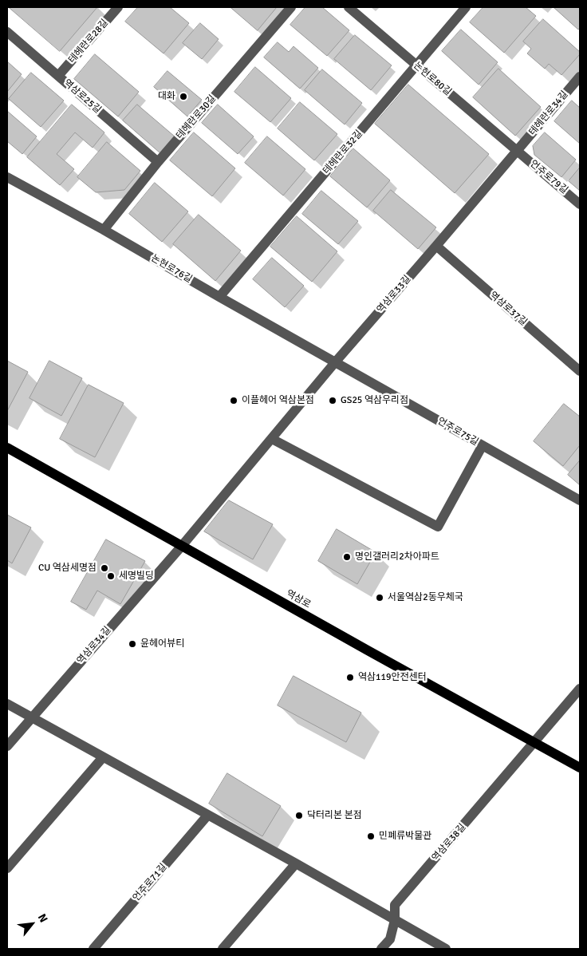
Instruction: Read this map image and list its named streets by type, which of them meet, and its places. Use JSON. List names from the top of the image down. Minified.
{"streets":{"main road":["역삼로"],"street":["테헤란로28길","논현로80길","역삼로25길","테헤란로34길","테헤란로30길","테헤란로32길","언주로79길","논현로76길","역삼로33길","역삼로37길","언주로75길","역삼로34길","역삼로38길","언주로71길"]},"crossings":[["테헤란로28길","역삼로25길"],["논현로80길","테헤란로34길"],["논현로80길","테헤란로32길"],["논현로80길","언주로79길"],["논현로80길","역삼로33길"],["역삼로25길","테헤란로30길"],["테헤란로34길","언주로79길"],["테헤란로34길","역삼로33길"],["테헤란로30길","논현로76길"],["테헤란로32길","논현로76길"],["언주로79길","역삼로33길"],["논현로76길","역삼로33길"],["논현로76길","언주로75길"],["역삼로33길","역삼로37길"],["역삼로33길","언주로75길"],["역삼로33길","역삼로"],["역삼로33길","역삼로34길"],["역삼로","역삼로34길"],["역삼로","역삼로38길"]],"places":["대화","이플헤어 역삼본점","GS25 역삼우리점","명인갤러리2차아파트","CU 역삼세명점","세명빌딩","서울역삼2동우체국","윤헤어뷰티","역삼119안전센터","닥터리본 본점","민폐류박물관"],"north":"top right"}
